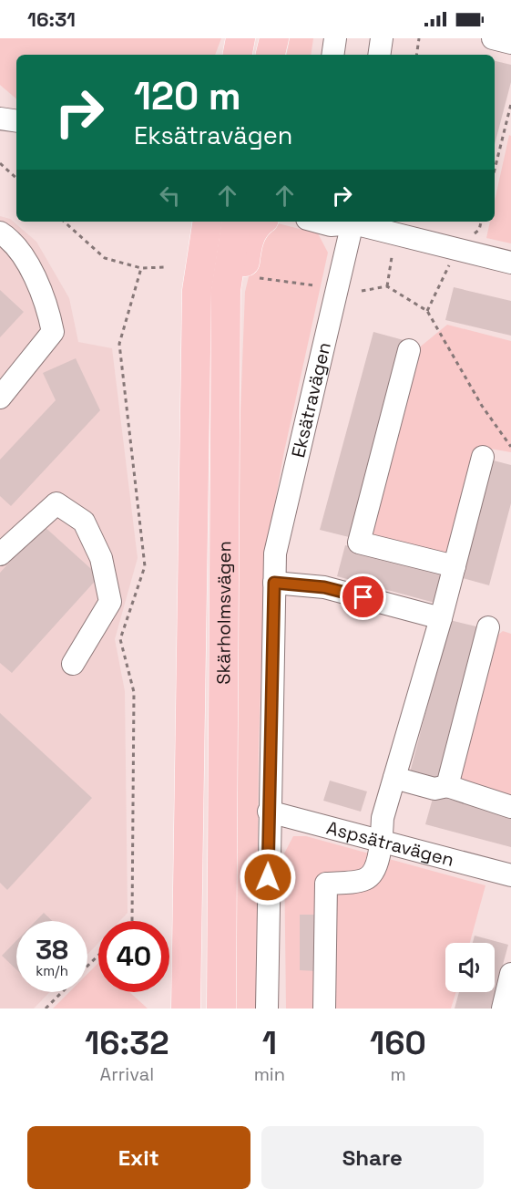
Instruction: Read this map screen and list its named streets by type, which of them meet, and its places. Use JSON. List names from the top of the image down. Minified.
{"streets":{"main road":["Skärholmsvägen"],"street":["Eksätravägen","Aspsätravägen"]},"crossings":[["Eksätravägen","Aspsätravägen"]],"page":{"status":"16:31","turn":["120 m","Eksätravägen"],"speed":"38 km/h","limit":"40","eta":["16:32","Arrival","1","min","160","m"],"buttons":["Exit","Share"]}}
